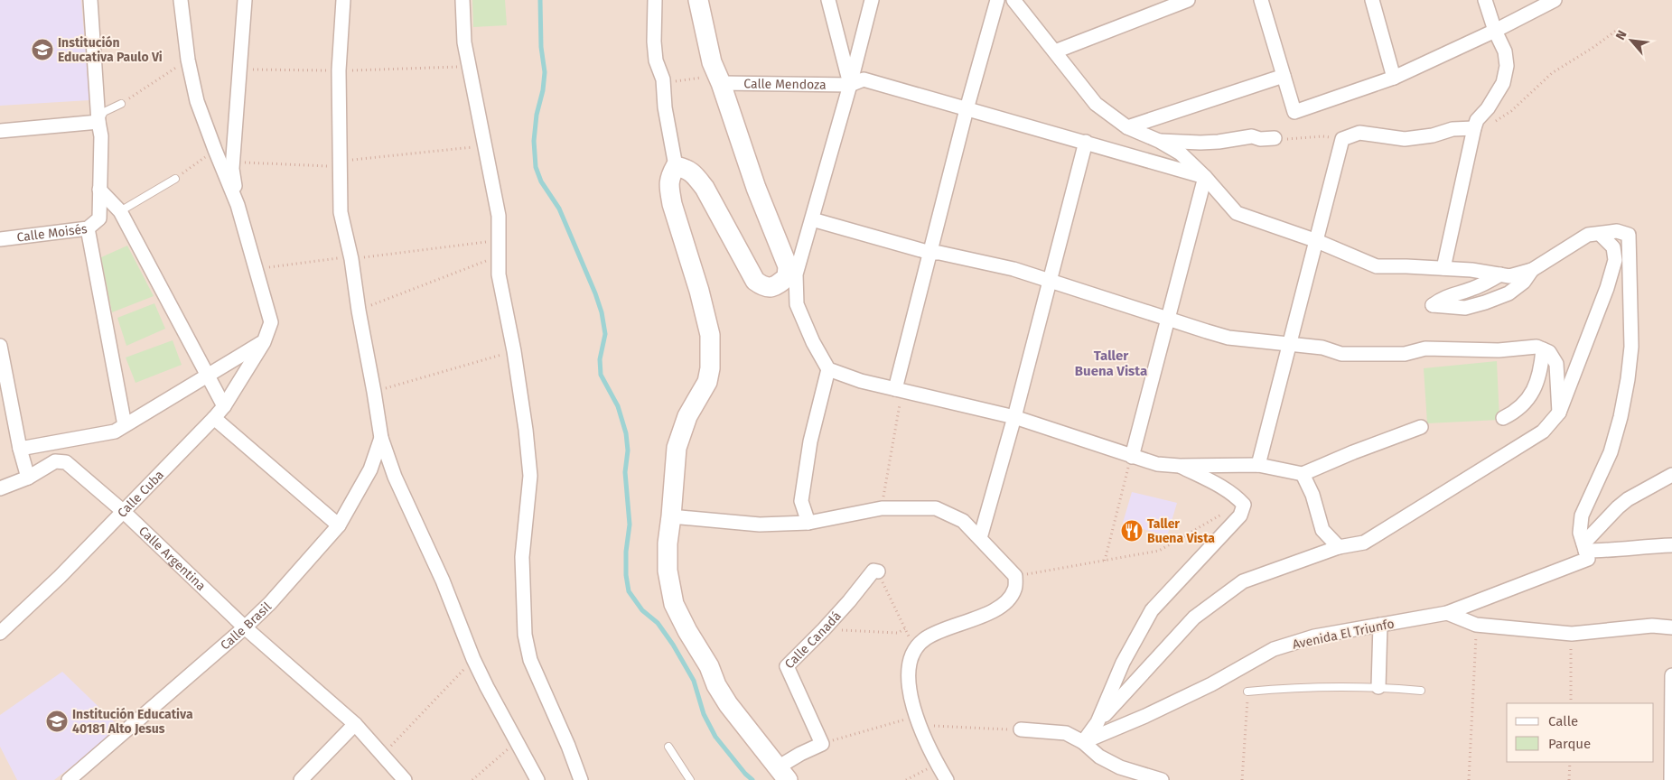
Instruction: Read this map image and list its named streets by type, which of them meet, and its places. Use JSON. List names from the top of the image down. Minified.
{"streets":{"street":["Calle Mendoza","Calle Moisés","Calle Cuba","Calle Argentina","Calle Brasil","Avenida El Triunfo","Calle Canadá"]},"crossings":[["Calle Cuba","Calle Argentina"],["Calle Argentina","Calle Brasil"]],"districts":["Taller Buena Vista"],"places":{"school or university":["Institución Educativa Paulo Vi","Institución Educativa 40181 Alto Jesus"],"restaurant":["Taller Buena Vista"]},"legend":["Calle","Parque"],"north":"top left"}
